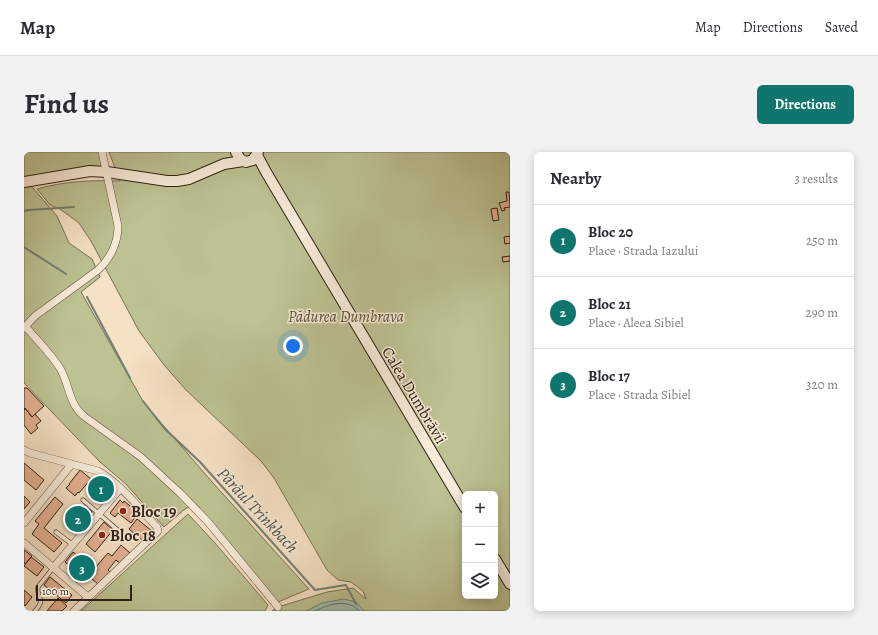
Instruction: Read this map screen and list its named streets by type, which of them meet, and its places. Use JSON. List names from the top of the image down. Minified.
{"streets":{"main road":["Calea Dumbrăvii"]},"water":["Pârâul Trinkbach"],"parks":["Pădurea Dumbrava"],"places":["Bloc 19","Bloc 18"],"scale_bar":"100 m","page":{"header":"Map","nav":["Map","Directions","Saved"],"title":"Find us","buttons":"Directions","heading":["Nearby","3 results"],"list":[{"mark":"1","name":"Bloc 20","note":"Place · Strada Iazului","value":"250 m"},{"mark":"2","name":"Bloc 21","note":"Place · Aleea Sibiel","value":"290 m"},{"mark":"3","name":"Bloc 17","note":"Place · Strada Sibiel","value":"320 m"}],"pins":["1","2","3"],"map_buttons":["+","−"],"scale":"100 m"}}
